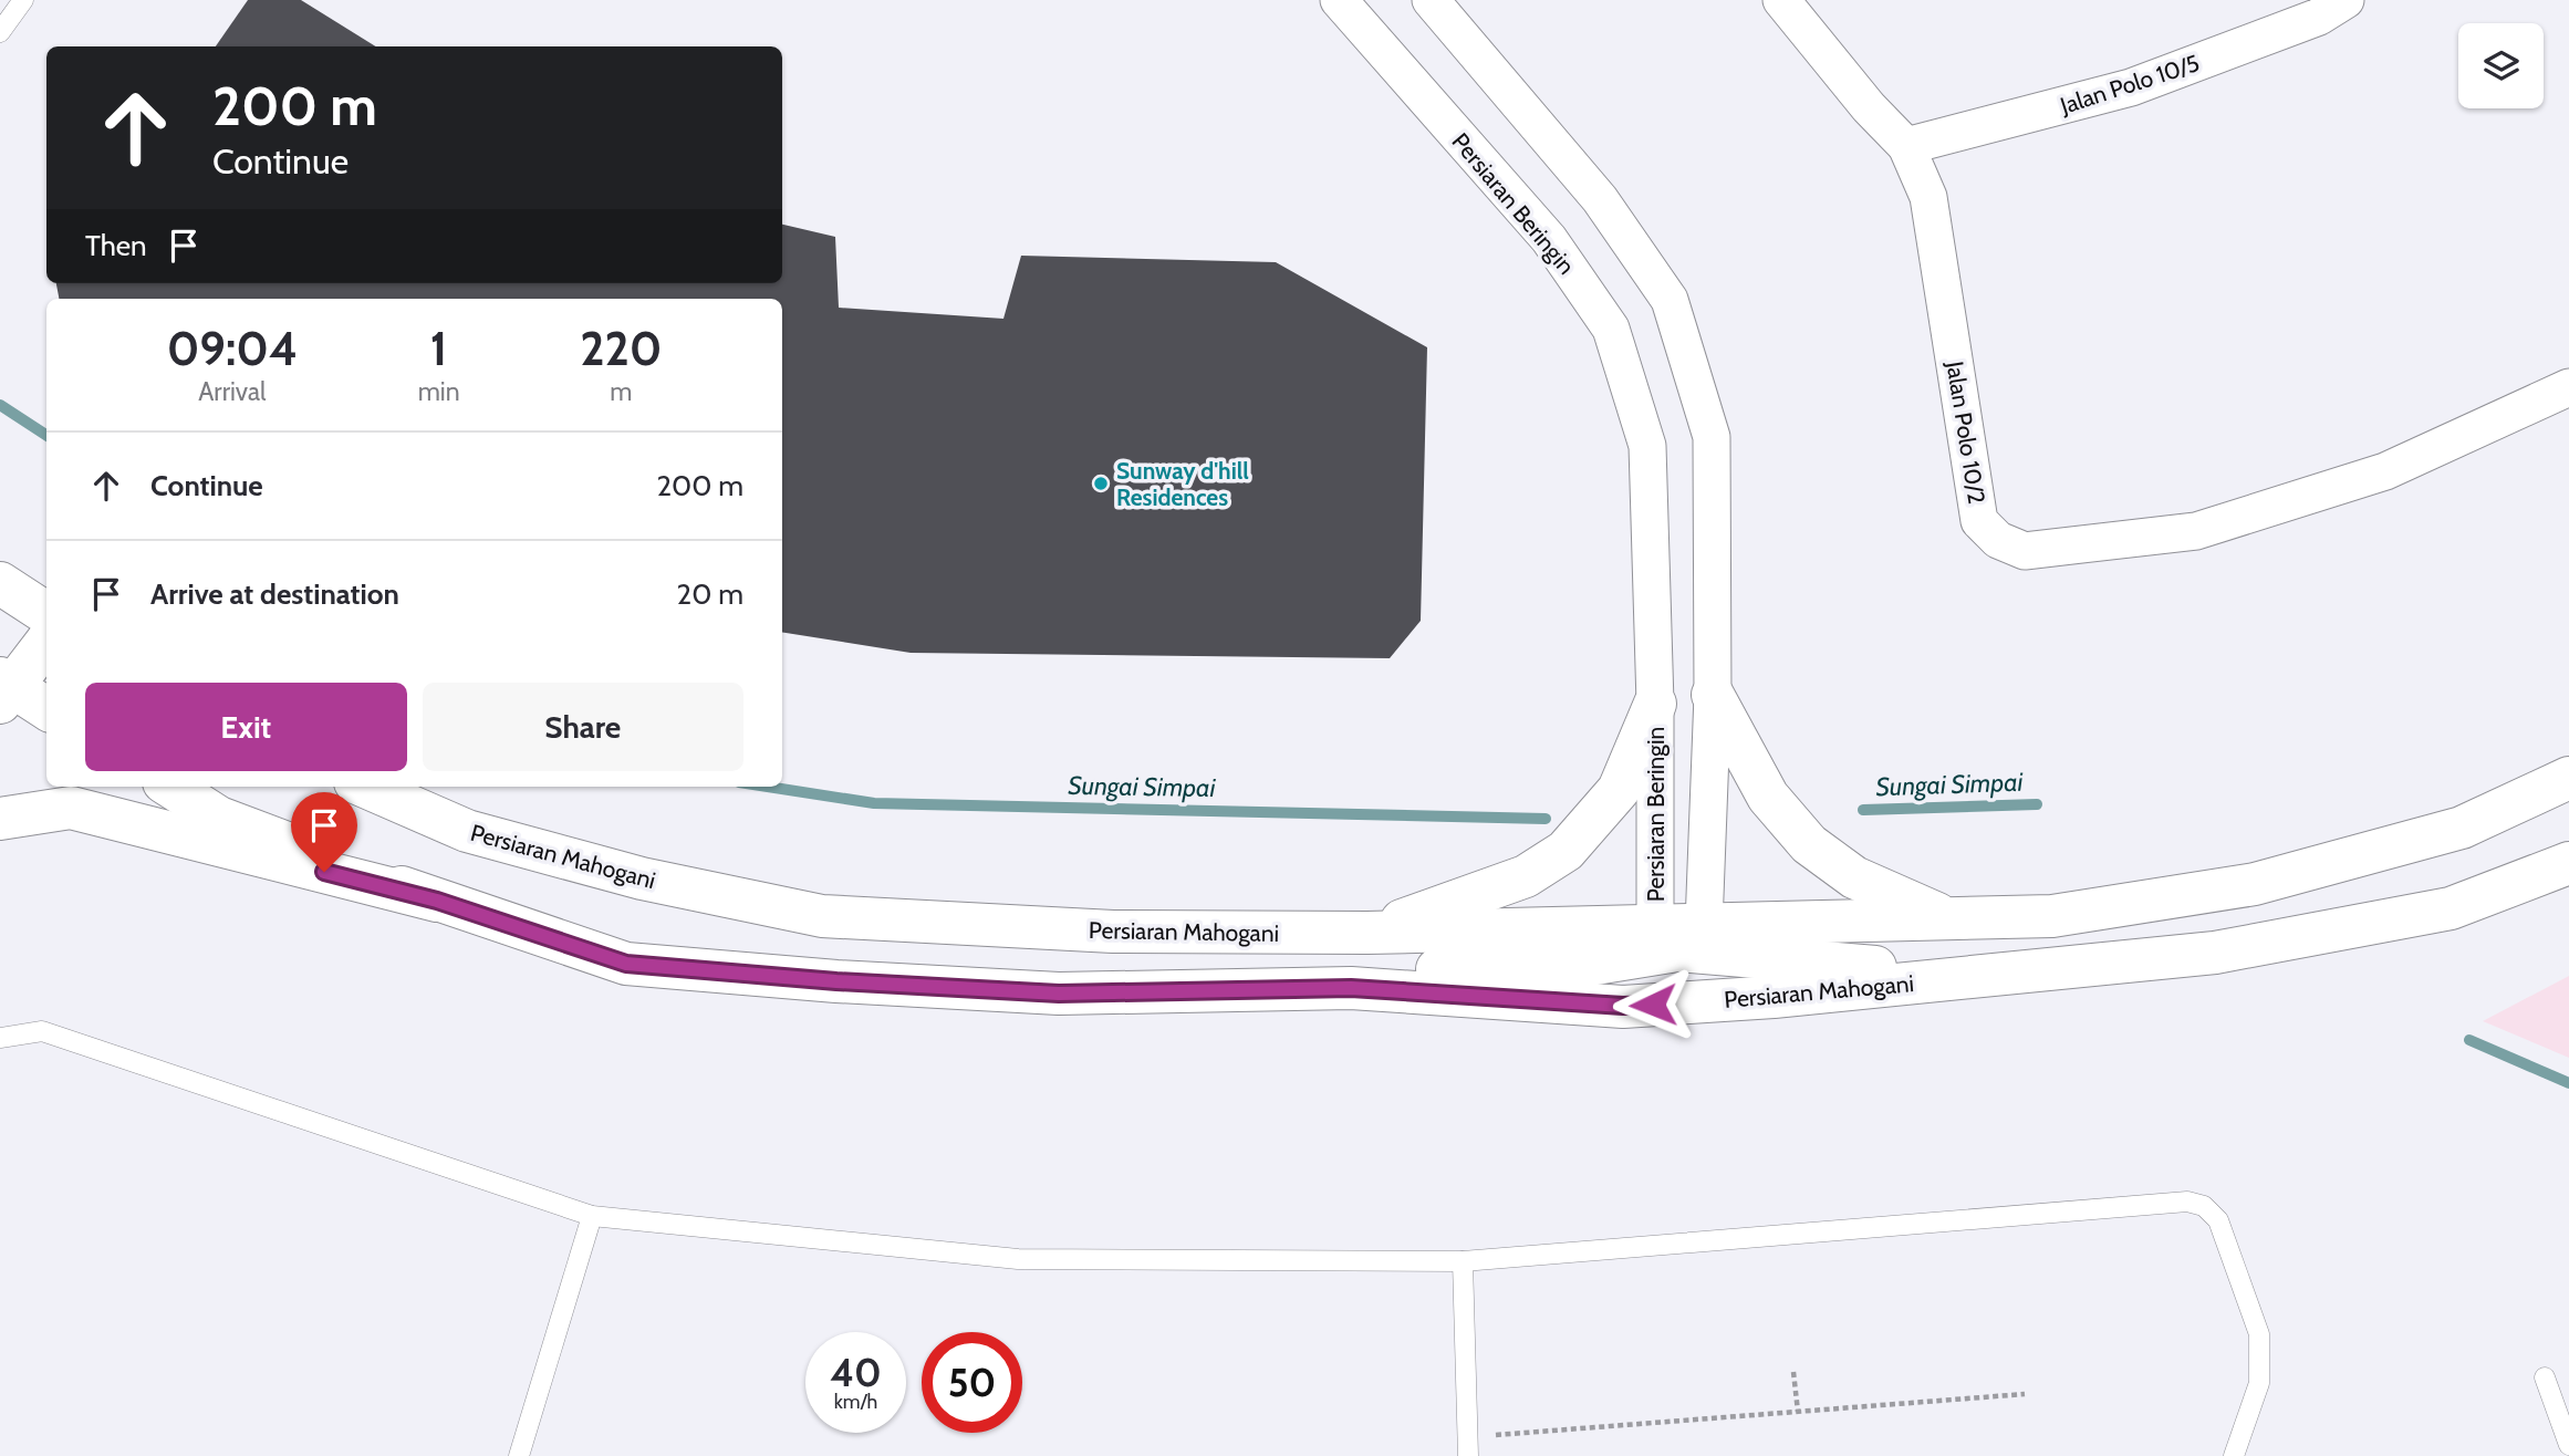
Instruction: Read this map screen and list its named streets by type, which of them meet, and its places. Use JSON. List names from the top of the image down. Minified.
{"streets":{"main road":["Persiaran Mahogani"],"street":["Jalan Polo 10/5","Persiaran Beringin","Jalan Polo 10/2"]},"crossings":[["Jalan Polo 10/5","Jalan Polo 10/2"],["Persiaran Beringin","Persiaran Mahogani"]],"water":["Sungai Simpai"],"places":["Sunway d'hill Residences"],"page":{"turn":["200 m","Continue"],"then":"Then","eta":["09:04","Arrival","1","min","220","m"],"list":[{"name":"Continue","value":"200 m"},{"name":"Arrive at destination","value":"20 m"}],"buttons":["Exit","Share"],"speed":"40 km/h","limit":"50"}}
